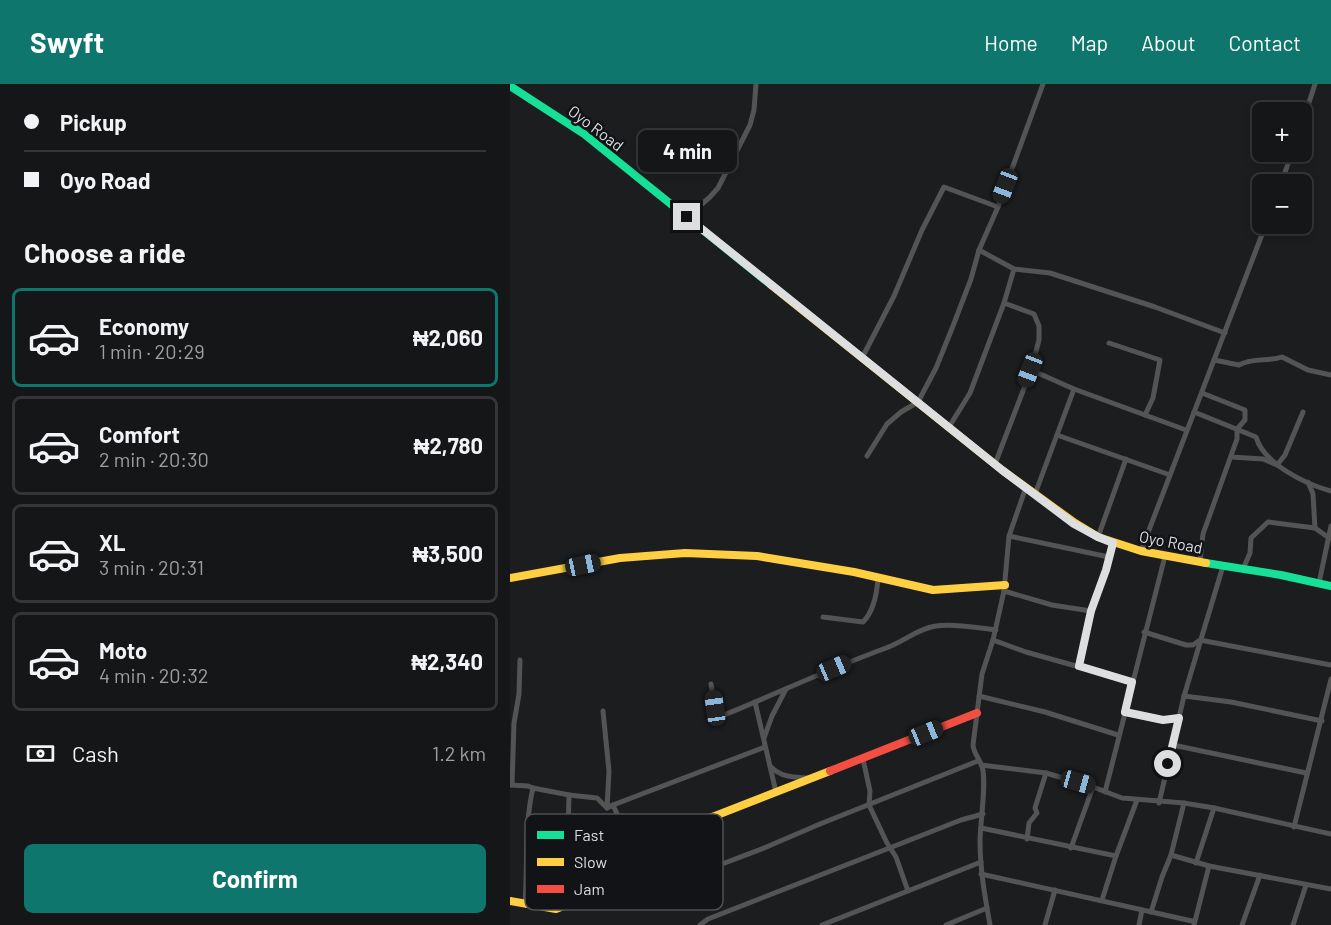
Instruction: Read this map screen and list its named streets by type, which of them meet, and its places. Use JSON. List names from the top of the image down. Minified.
{"streets":{"street":["Oyo Road"]},"legend":["Fast","Slow","Jam"],"page":{"header":"Swyft","nav":["Home","Map","About","Contact"],"banner":["Pickup","Oyo Road"],"map_buttons":["+","−"],"bubble":"4 min","heading":"Choose a ride","list":[{"name":"Economy","note":"1 min · 20:29","value":"₦2,060"},{"name":"Comfort","note":"2 min · 20:30","value":"₦2,780"},{"name":"XL","note":"3 min · 20:31","value":"₦3,500"},{"name":"Moto","note":"4 min · 20:32","value":"₦2,340"}],"pay":["Cash","1.2 km"],"buttons":"Confirm"}}
